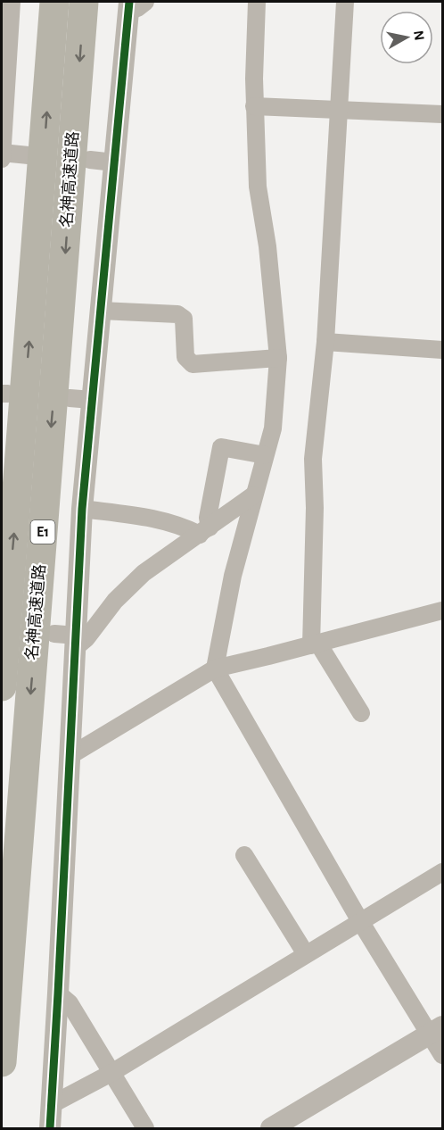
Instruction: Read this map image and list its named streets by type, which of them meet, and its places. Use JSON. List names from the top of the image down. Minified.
{"streets":{"highway":["名神高速道路","E1"]},"north":"right"}
